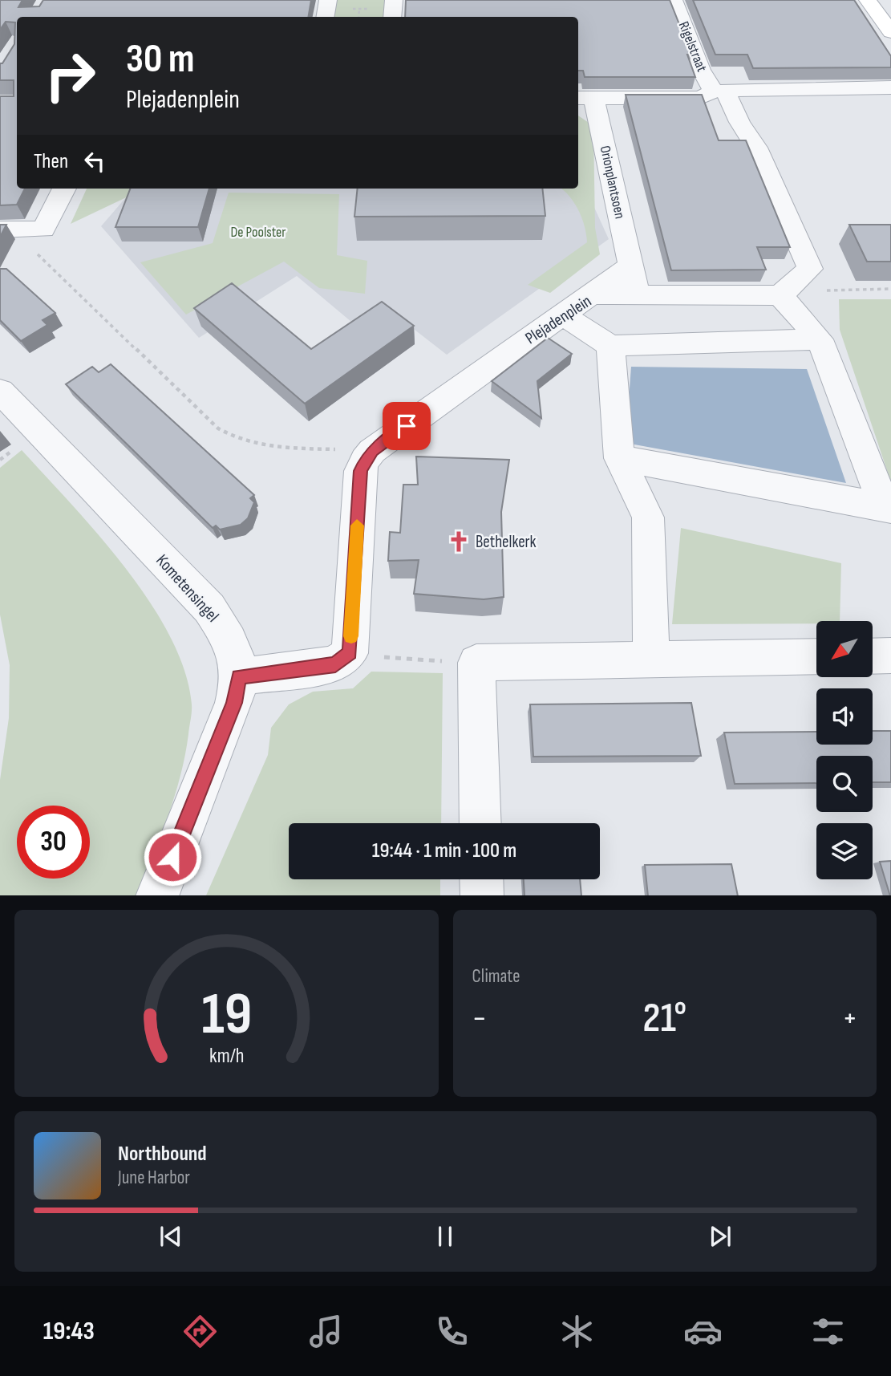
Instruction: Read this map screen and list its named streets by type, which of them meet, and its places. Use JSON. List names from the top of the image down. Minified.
{"streets":{"street":["Rigelstraat","Orionplantsoen","Plejadenplein","Kometensingel"]},"crossings":[["Rigelstraat","Orionplantsoen"],["Orionplantsoen","Plejadenplein"]],"parks":["De Poolster"],"places":{"church":["Bethelkerk"]},"north":"bottom left","page":{"turn":["30 m","Plejadenplein"],"then":"Then","limit":"30","trip":"19:44 · 1 min · 100 m","tile":"Climate","heat":["−","21°","+"],"song":["Northbound","June Harbor"],"tabs":"19:43","gauge":["19","km/h"]}}
